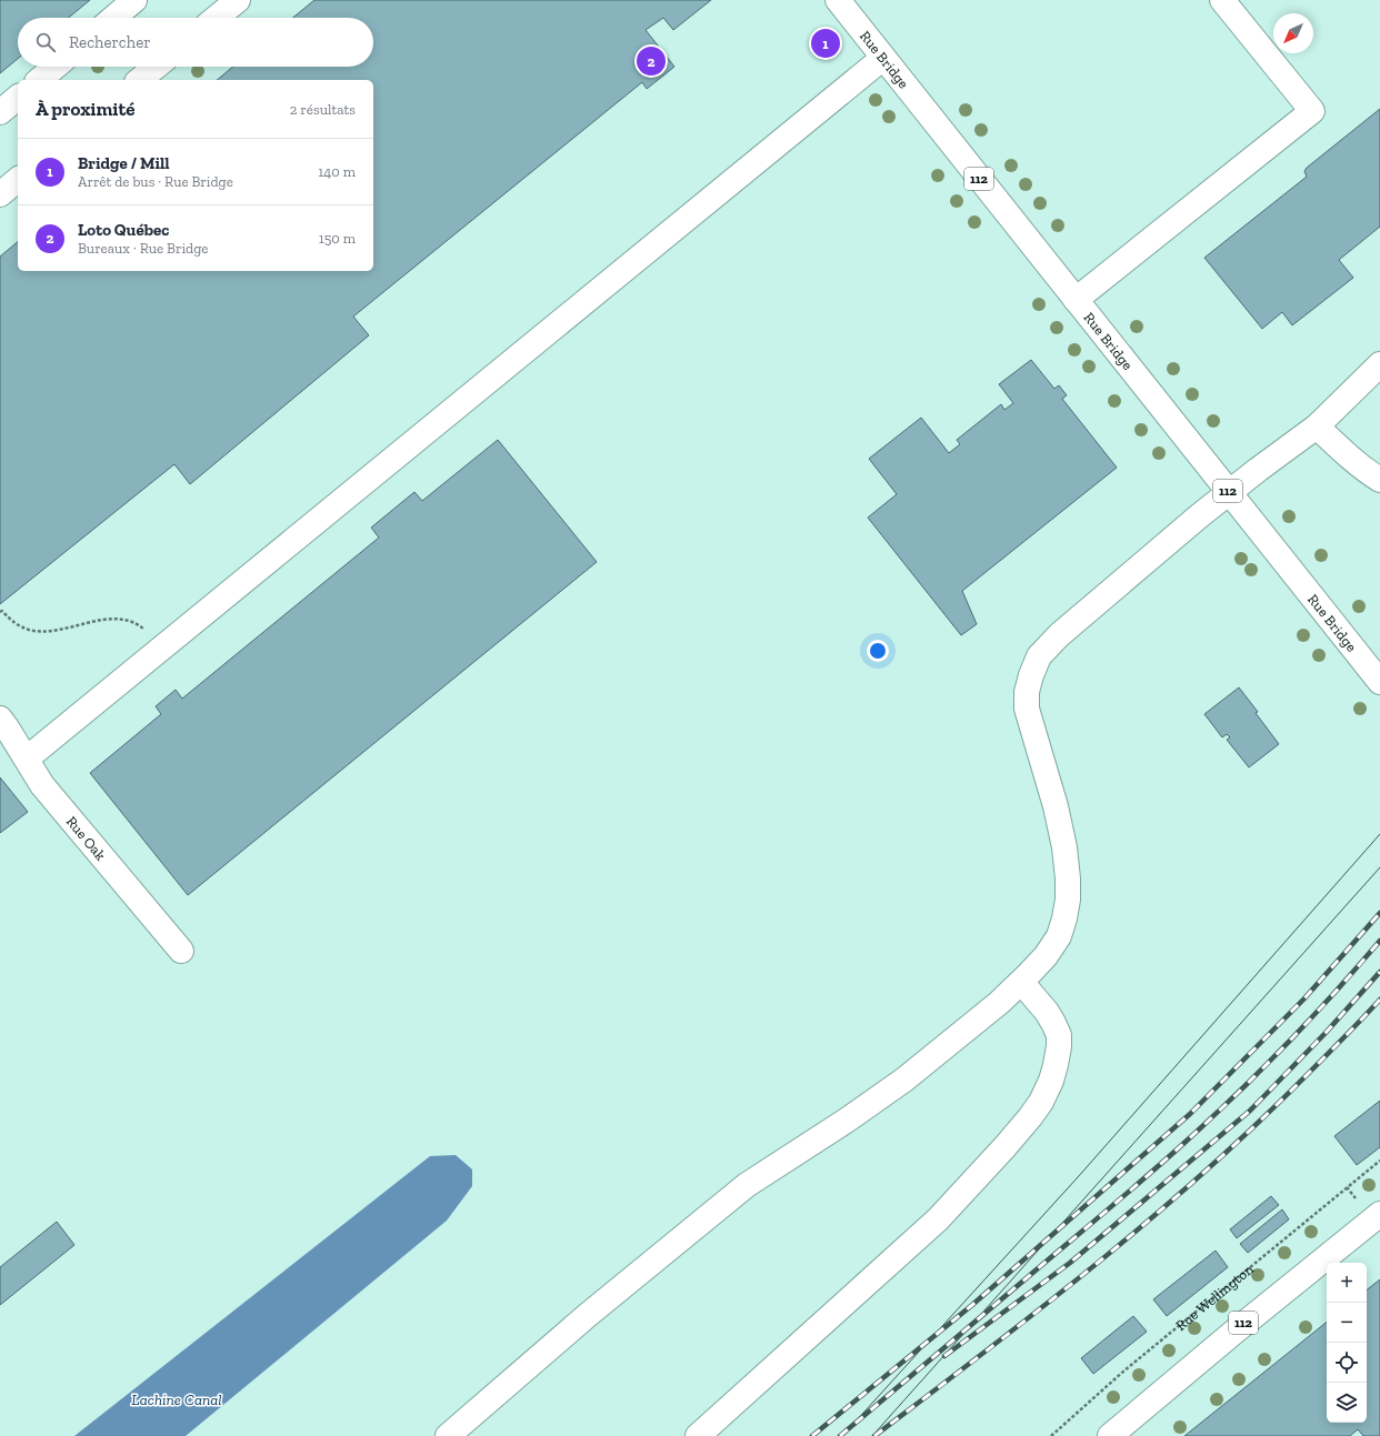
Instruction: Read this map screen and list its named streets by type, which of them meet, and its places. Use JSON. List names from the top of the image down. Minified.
{"streets":{"main road":["Rue Bridge","112","Rue Oak"],"path":["Rue Wellington"]},"water":["Lachine Canal"],"north":"bottom left","page":{"search":"Rechercher","pins":["1","2"],"heading":["À proximité","2 résultats"],"list":[{"mark":"1","name":"Bridge / Mill","note":"Arrêt de bus · Rue Bridge","value":"140 m"},{"mark":"2","name":"Loto Québec","note":"Bureaux · Rue Bridge","value":"150 m"}],"map_buttons":["+","−"]}}
